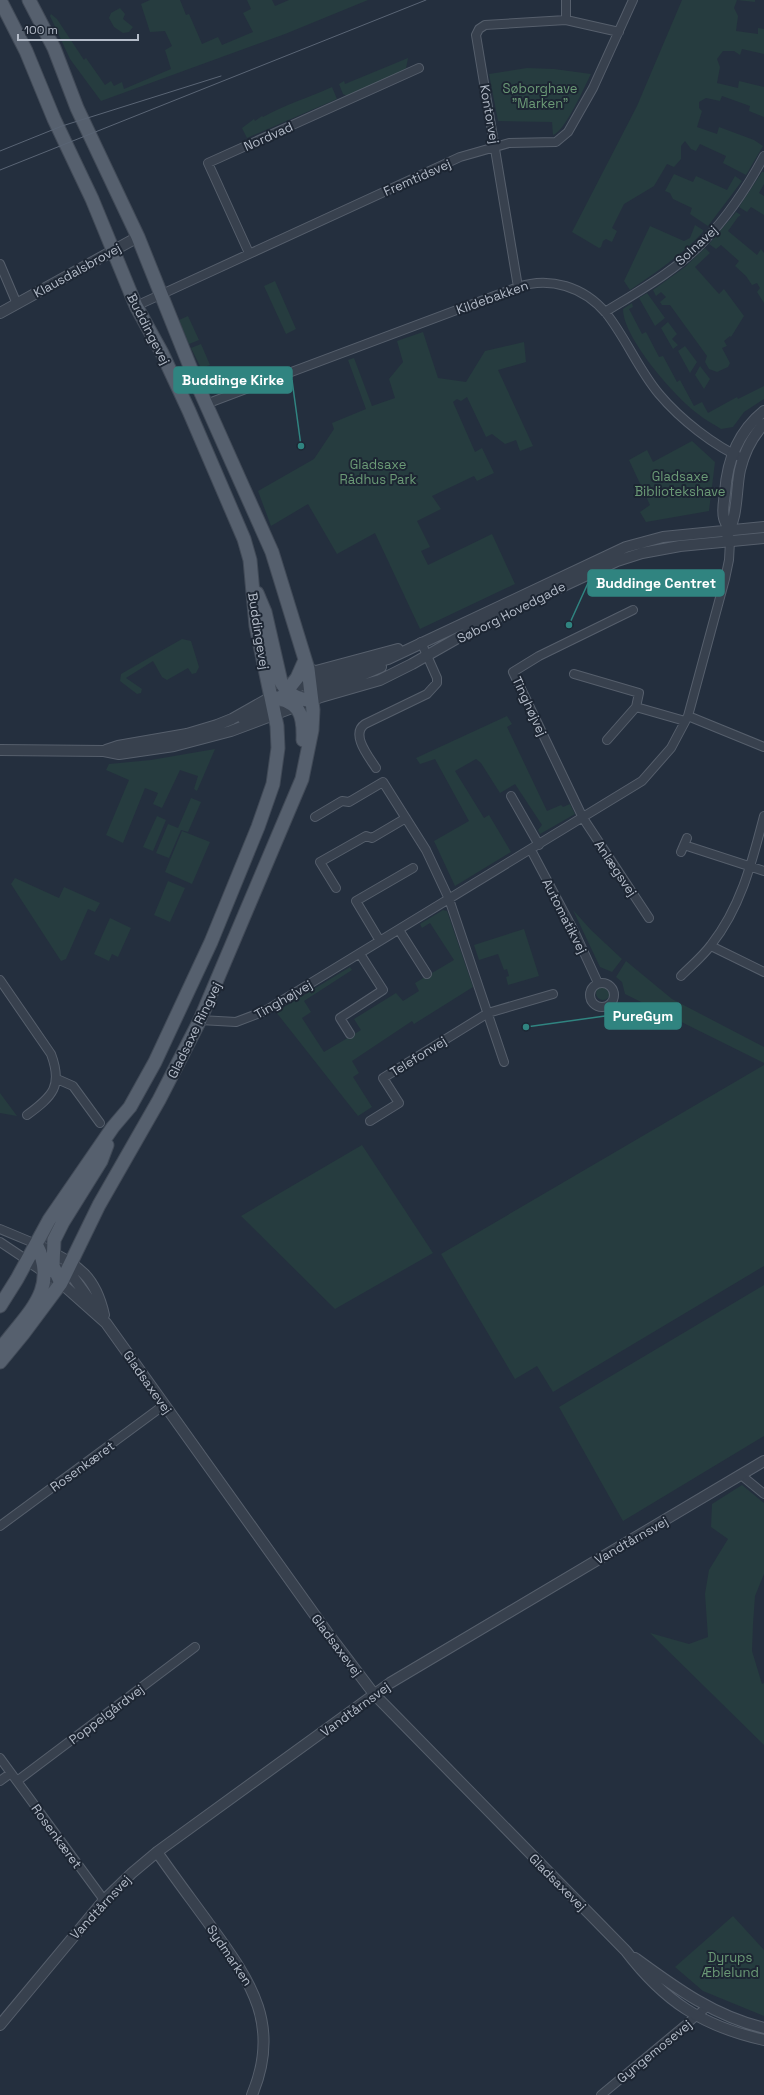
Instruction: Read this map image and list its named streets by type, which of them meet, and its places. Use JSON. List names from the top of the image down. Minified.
{"streets":{"main road":["Buddingevej","Gladsaxe Ringvej"],"street":["Kontorvej","Nordvad","Fremtidsvej","Solnavej","Klausdalsbrovej","Kildebakken","Søborg Hovedgade","Tinghøjvej","Anlægsvej","Automatikvej","Telefonvej","Gladsaxevej","Rosenkæret","Vandtårnsvej","Poppelgårdvej","Sydmarken","Gyngemosevej"]},"crossings":[["Kontorvej","Fremtidsvej"],["Kontorvej","Kildebakken"],["Nordvad","Fremtidsvej"],["Fremtidsvej","Buddingevej"],["Solnavej","Kildebakken"],["Klausdalsbrovej","Buddingevej"],["Kildebakken","Buddingevej"],["Buddingevej","Gladsaxe Ringvej"],["Søborg Hovedgade","Tinghøjvej"],["Søborg Hovedgade","Gladsaxe Ringvej"],["Tinghøjvej","Anlægsvej"],["Tinghøjvej","Automatikvej"],["Tinghøjvej","Gladsaxe Ringvej"],["Gladsaxe Ringvej","Gladsaxevej"],["Gladsaxevej","Rosenkæret"],["Gladsaxevej","Vandtårnsvej"],["Gladsaxevej","Gyngemosevej"],["Rosenkæret","Vandtårnsvej"],["Rosenkæret","Poppelgårdvej"],["Vandtårnsvej","Sydmarken"]],"parks":["Søborghave \"Marken\"","Gladsaxe Rådhus Park","Gladsaxe Bibliotekshave","Dyrups Æblelund"],"places":["Buddinge Kirke","Buddinge Centret","PureGym"],"scale_bar":"100 m"}
